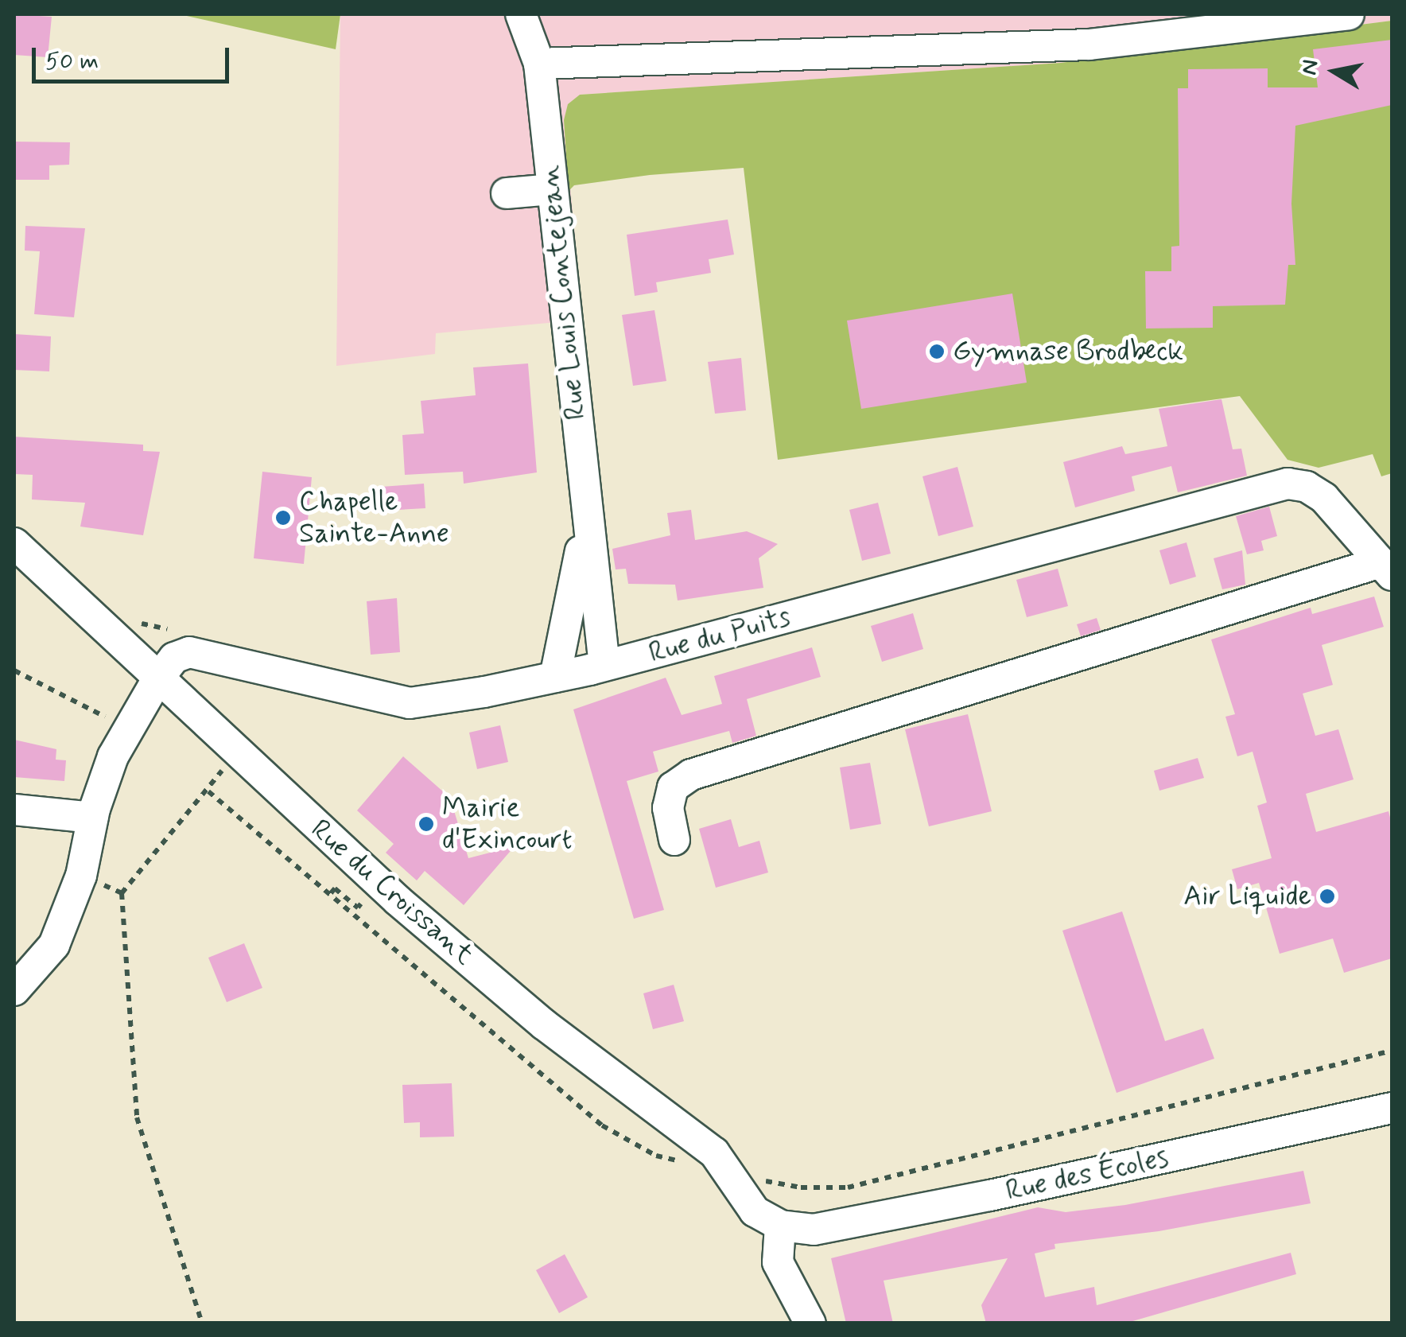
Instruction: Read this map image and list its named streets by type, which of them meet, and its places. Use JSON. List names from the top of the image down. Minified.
{"streets":{"street":["Rue Louis Contejean","Rue du Puits","Rue du Croissant","Rue des Écoles"]},"crossings":[["Rue Louis Contejean","Rue du Puits"],["Rue du Croissant","Rue des Écoles"]],"places":["Gymnase Brodbeck","Chapelle Sainte-Anne","Mairie d'Exincourt","Air Liquide"],"scale_bar":"50 m","north":"left"}
